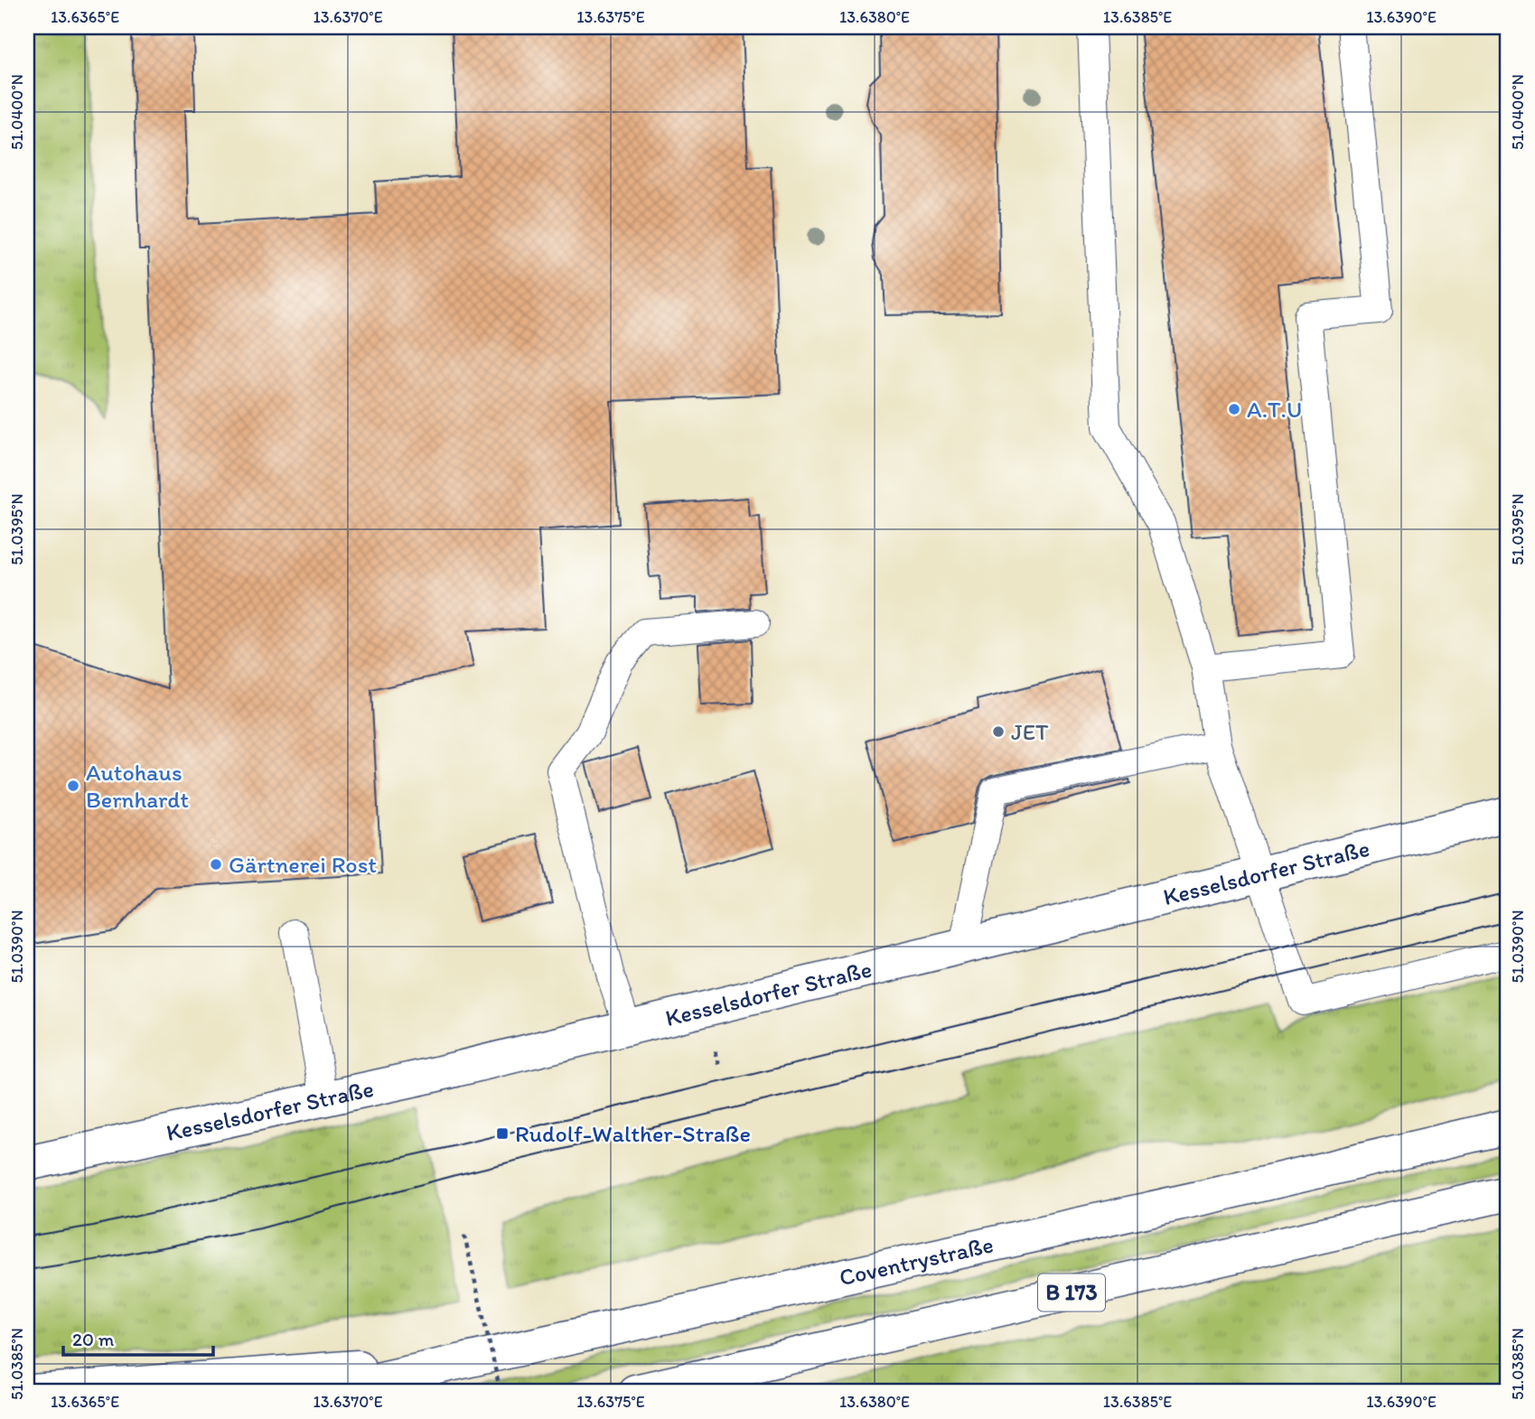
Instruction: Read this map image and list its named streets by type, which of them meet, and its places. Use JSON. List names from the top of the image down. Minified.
{"streets":{"main road":["Kesselsdorfer Straße","Coventrystraße","B 173"]},"places":{"other":["A.T.U","JET","Autohaus Bernhardt","Gärtnerei Rost"],"transit":["Rudolf-Walther-Straße"]},"scale_bar":"20 m","coordinates":["13.6365°E","13.6370°E","13.6375°E","13.6380°E","13.6385°E","13.6390°E","51.0400°N","51.0395°N","51.0390°N","51.0385°N"]}
